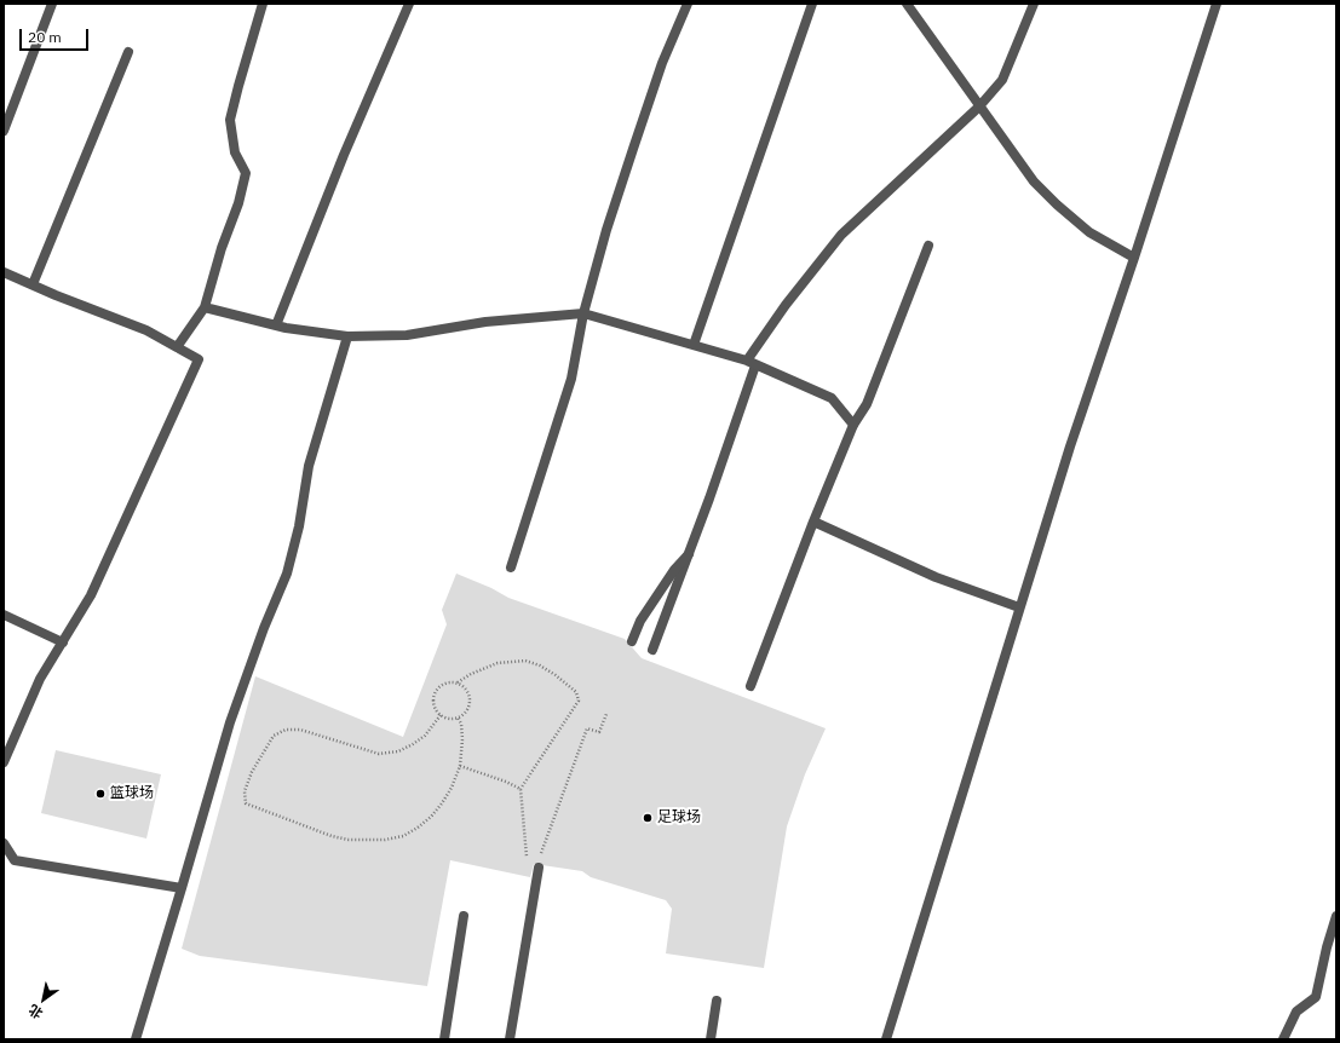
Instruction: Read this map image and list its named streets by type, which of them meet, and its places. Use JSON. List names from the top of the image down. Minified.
{"places":["篮球场","足球场"],"scale_bar":"20 m","north":"bottom left"}
